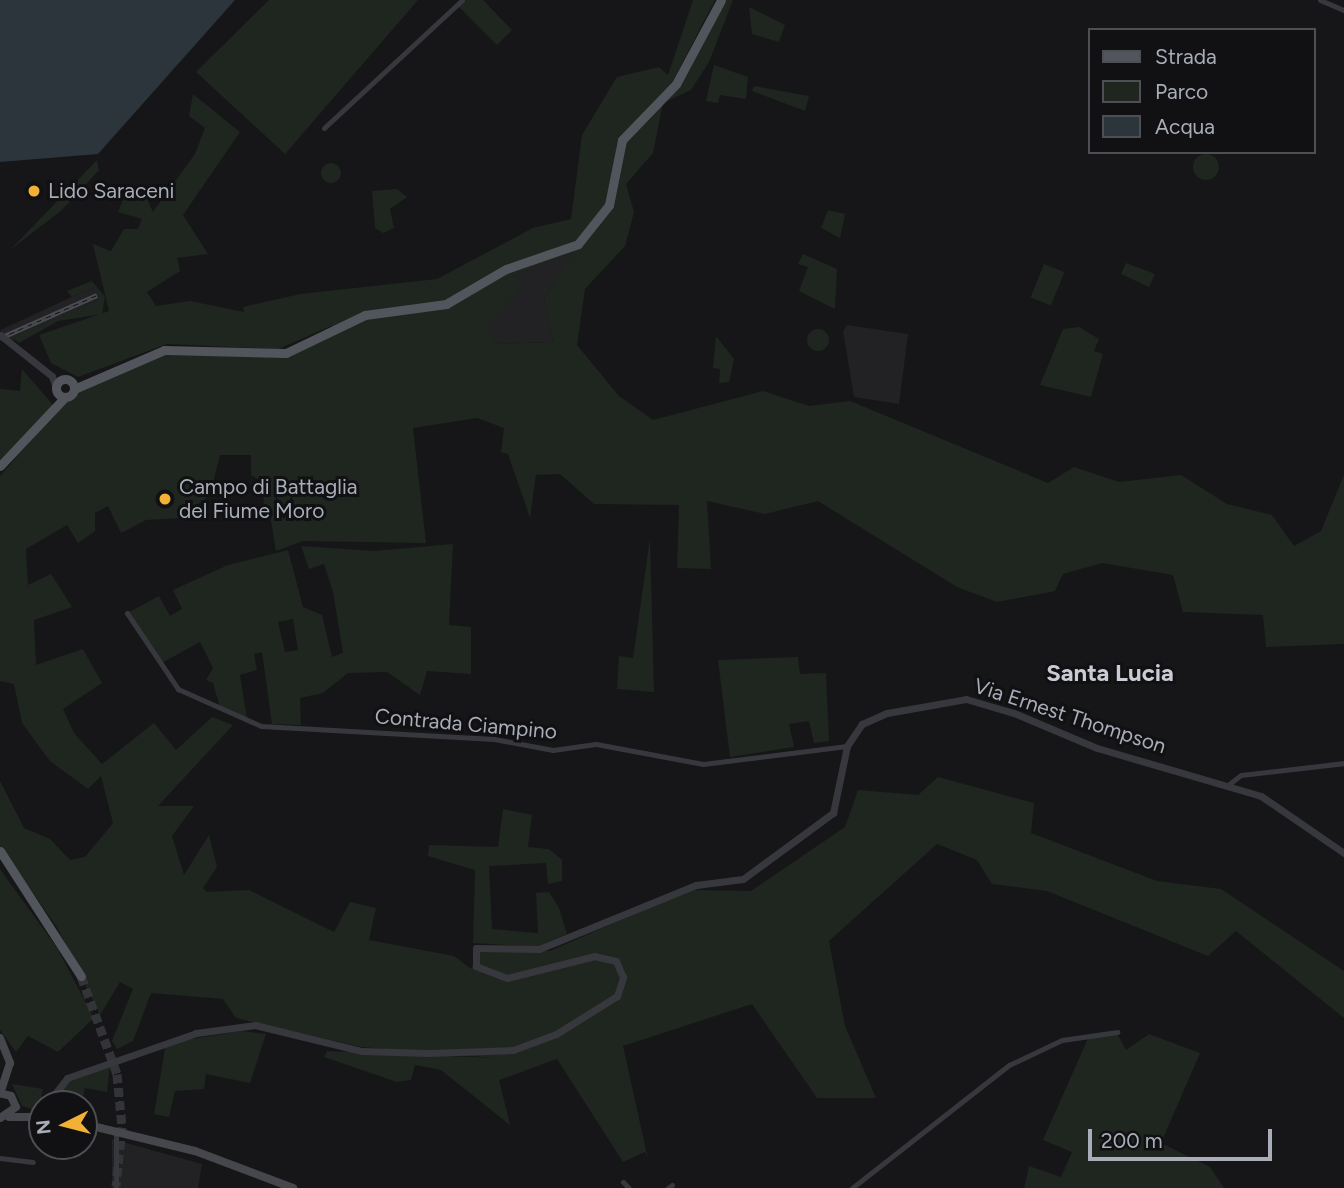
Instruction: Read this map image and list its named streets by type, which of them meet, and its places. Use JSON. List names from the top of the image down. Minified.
{"streets":{"street":["Via Ernest Thompson","Contrada Ciampino"]},"crossings":[["Via Ernest Thompson","Contrada Ciampino"]],"districts":["Santa Lucia"],"places":["Lido Saraceni","Campo di Battaglia del Fiume Moro"],"legend":["Strada","Parco","Acqua"],"scale_bar":"200 m","north":"left"}
